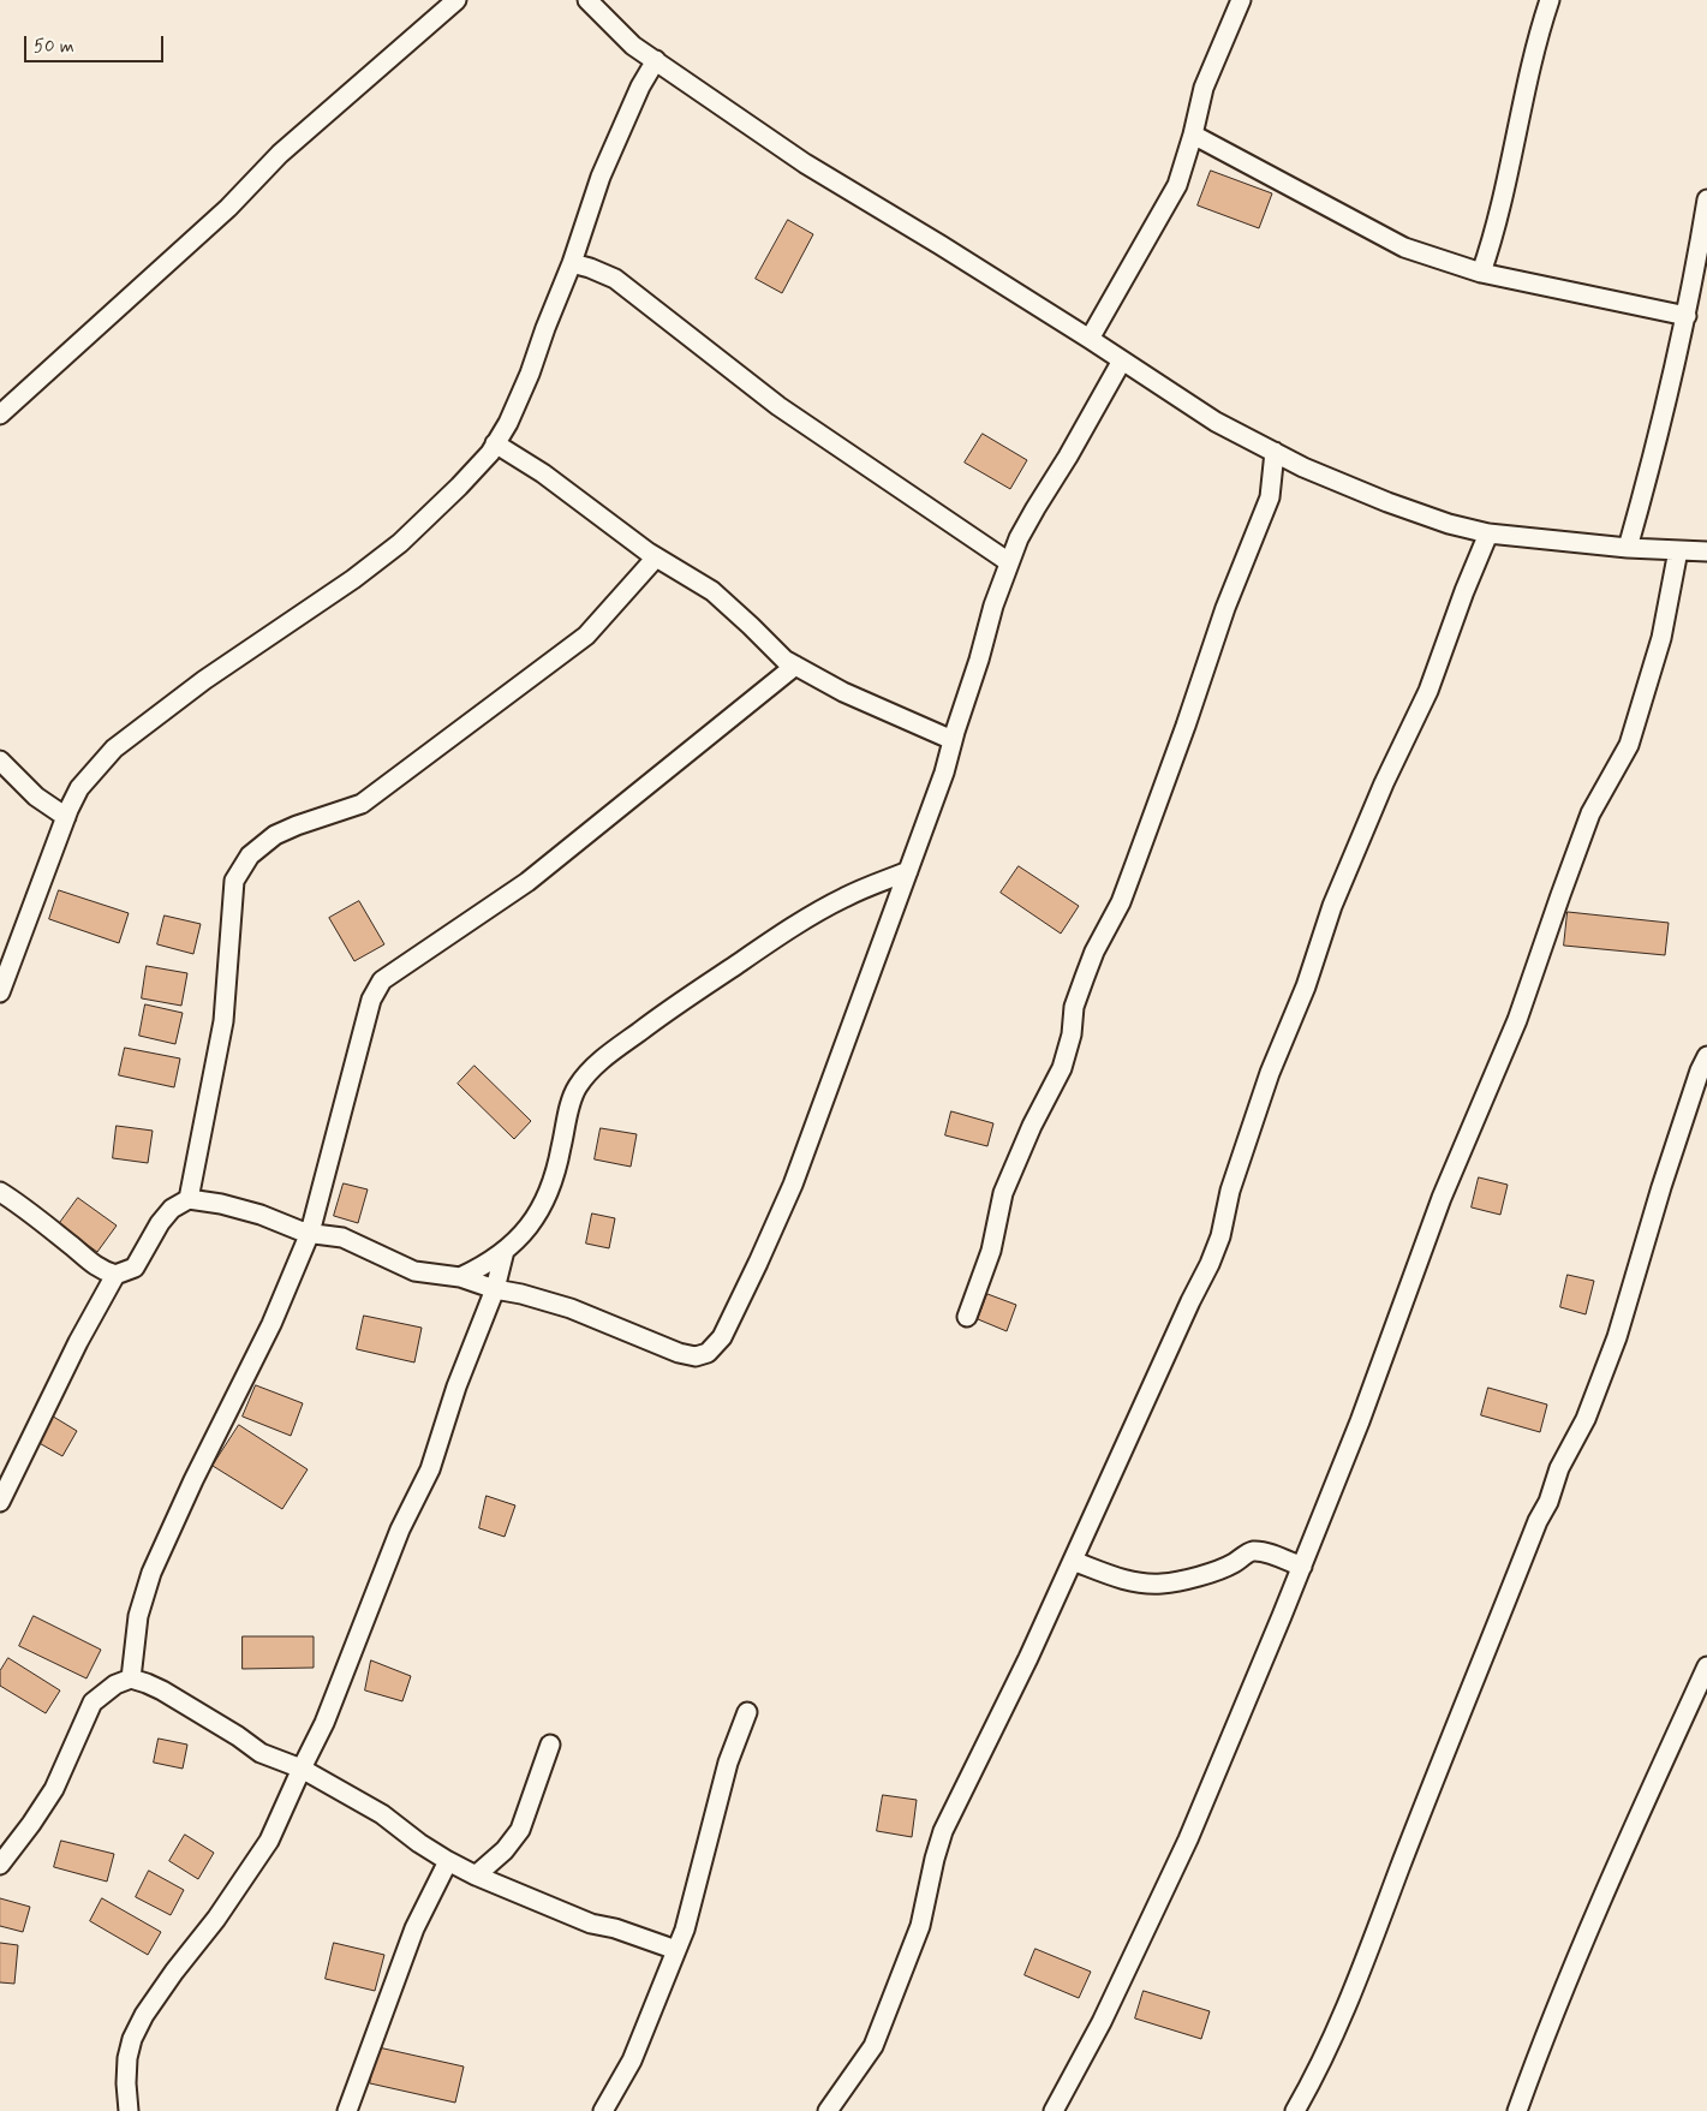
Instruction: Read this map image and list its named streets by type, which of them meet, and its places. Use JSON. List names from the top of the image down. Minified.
{"scale_bar":"50 m"}
